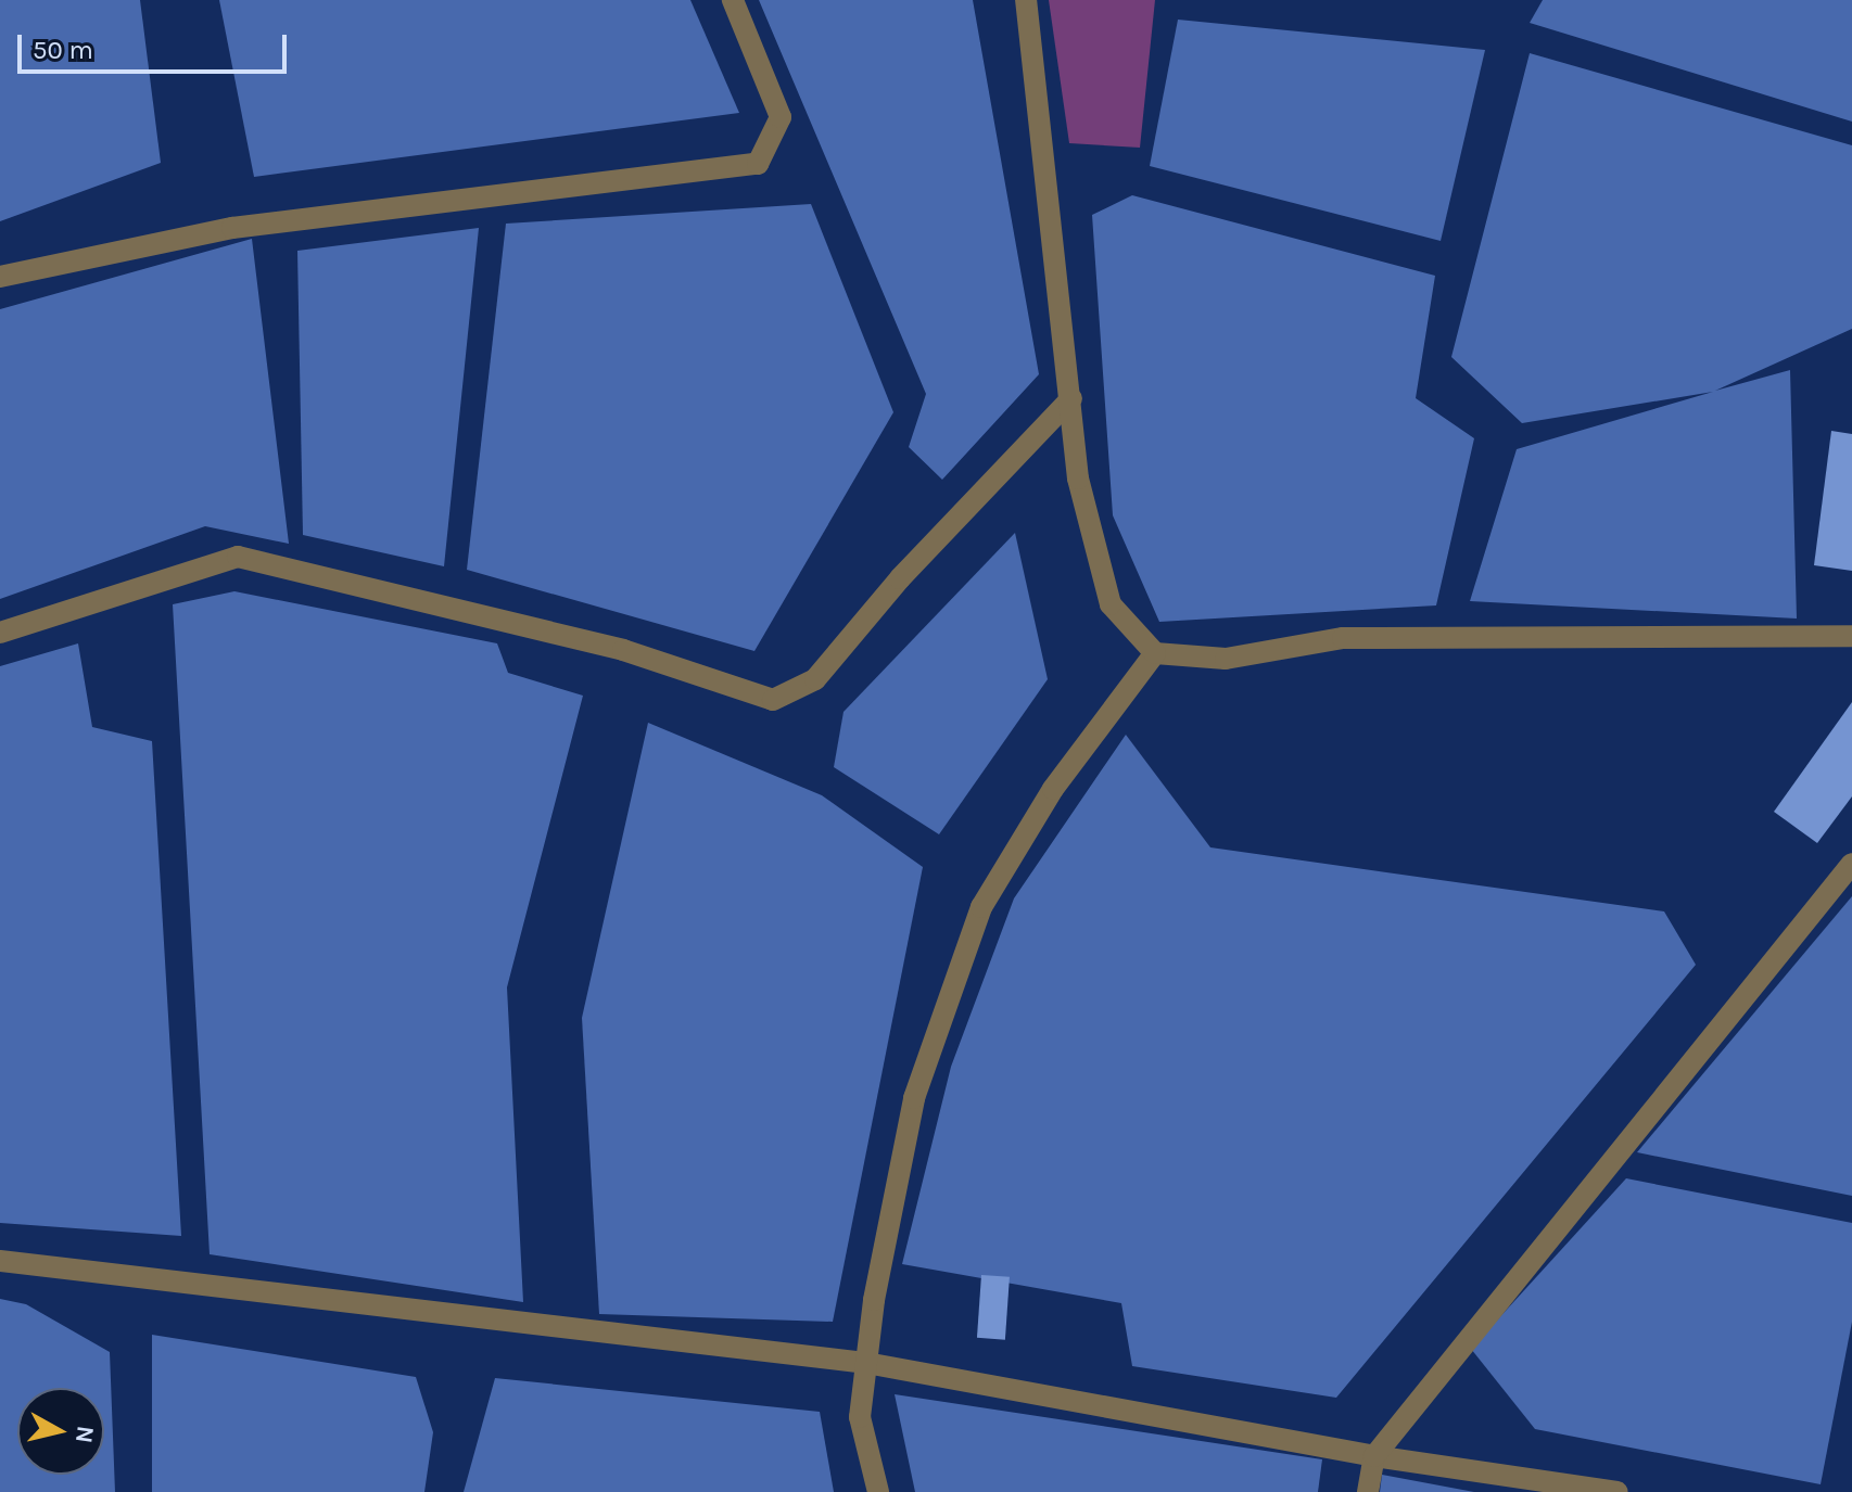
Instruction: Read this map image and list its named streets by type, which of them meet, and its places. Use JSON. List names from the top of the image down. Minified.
{"scale_bar":"50 m","north":"right"}
